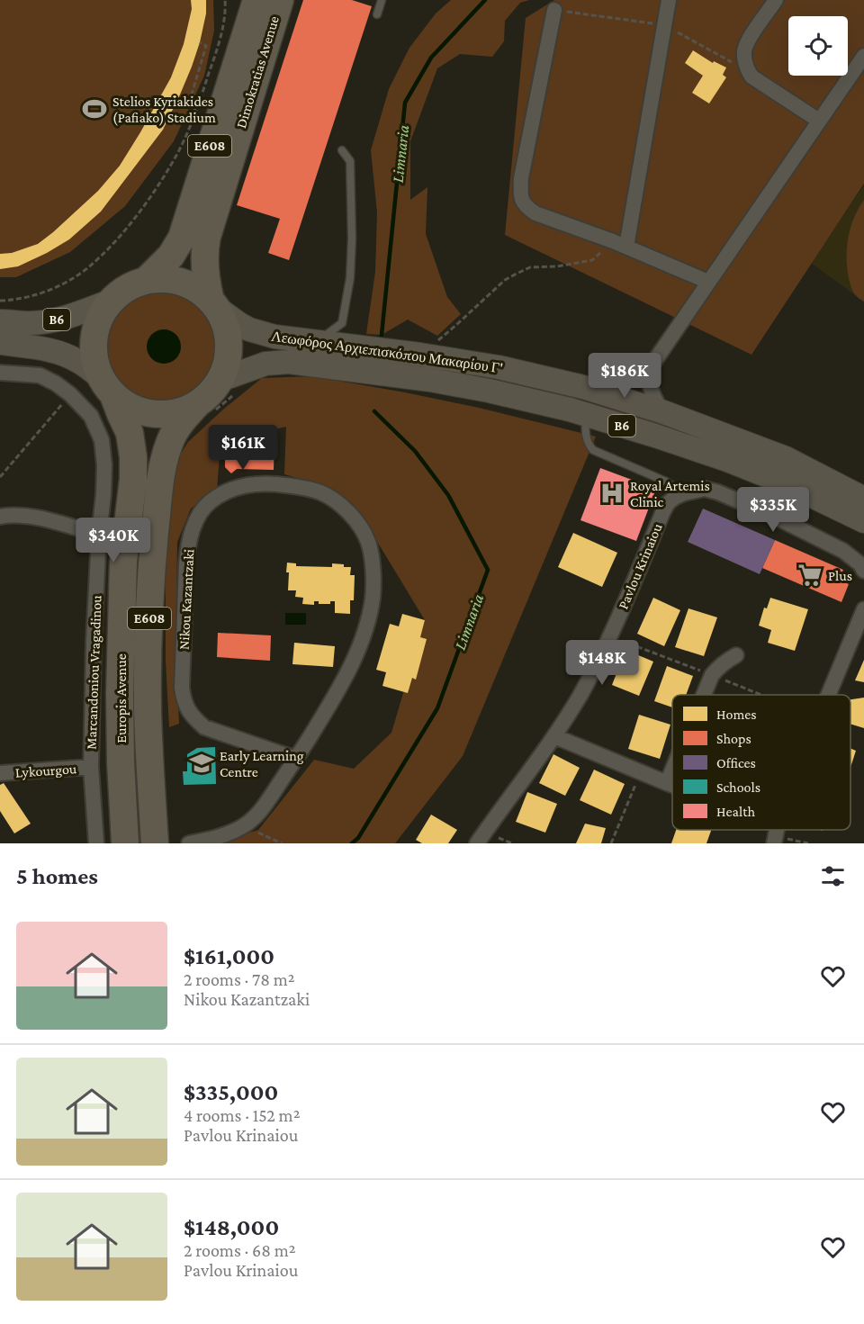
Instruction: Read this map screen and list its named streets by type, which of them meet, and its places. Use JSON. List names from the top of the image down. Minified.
{"streets":{"highway":["Dimokratias Avenue","E608","Europis Avenue"],"main road":["B6","Λεωφόρος Αρχιεπισκόπου Μακαρίου Γ'"],"street":["Pavlou Krinaiou","Nikou Kazantzaki","Marcandoniou Vragadinou","Lykourgou"]},"crossings":[["Dimokratias Avenue","E608"],["Dimokratias Avenue","B6"],["Dimokratias Avenue","Λεωφόρος Αρχιεπισκόπου Μακαρίου Γ'"],["Dimokratias Avenue","Europis Avenue"],["E608","B6"],["E608","Λεωφόρος Αρχιεπισκόπου Μακαρίου Γ'"],["E608","Europis Avenue"],["B6","Λεωφόρος Αρχιεπισκόπου Μακαρίου Γ'"],["B6","Europis Avenue"],["Λεωφόρος Αρχιεπισκόπου Μακαρίου Γ'","Europis Avenue"],["Marcandoniou Vragadinou","Lykourgou"]],"water":["Limnaria"],"places":{"sports":["Stelios Kyriakides (Pafiako) Stadium"],"hospital":["Royal Artemis Clinic"],"supermarket":["Plus"],"school or university":["Early Learning Centre"]},"legend":["Homes","Shops","Offices","Schools","Health"],"page":{"price":["$186K","$161K","$335K","$340K","$148K"],"heading":"5 homes","list":[{"name":"$161,000","note":"2 rooms · 78 m² · Nikou Kazantzaki"},{"name":"$335,000","note":"4 rooms · 152 m² · Pavlou Krinaiou"},{"name":"$148,000","note":"2 rooms · 68 m² · Pavlou Krinaiou"}]}}
